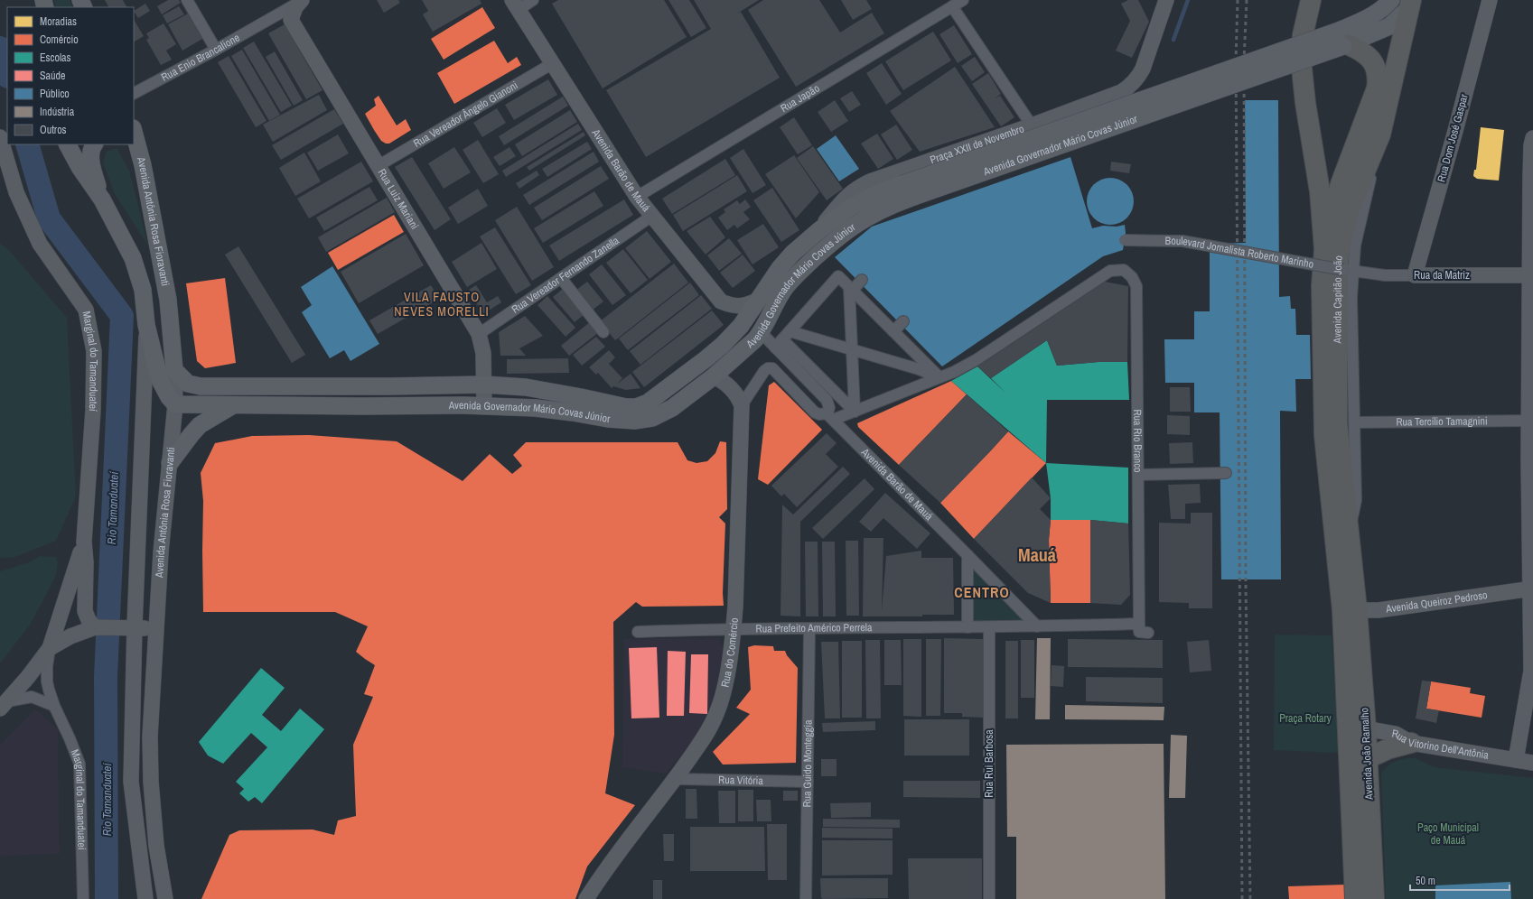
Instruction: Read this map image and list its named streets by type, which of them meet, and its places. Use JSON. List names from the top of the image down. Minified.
{"streets":{"highway":["Avenida Capitão João","Avenida João Ramalho"],"main road":["Avenida Governador Mário Covas Júnior","Avenida Antônia Rosa Fioravanti"],"street":["Rua Enio Brancalione","Rua Japão","Rua Vereador Ângelo Gianoni","Rua Dom José Gaspar","Praça XXII de Novembro","Avenida Barão de Mauá","Rua Luiz Mariani","Boulevard Jornalista Roberto Marinho","Rua Vereador Fernando Zanella","Rua da Matriz","Marginal do Tamanduateí","Rua Tercílio Tamagnini","Rua Rio Branco","Avenida Queiroz Pedroso","Rua Prefeito Américo Perrela","Rua do Comércio","Rua Vitorino Dell'Antônia","Rua Guido Monteggia","Rua Rui Barbosa","Rua Vitória"]},"crossings":[["Rua Japão","Avenida Barão de Mauá"],["Rua Vereador Ângelo Gianoni","Avenida Barão de Mauá"],["Rua Vereador Ângelo Gianoni","Rua Luiz Mariani"],["Rua Dom José Gaspar","Rua da Matriz"],["Praça XXII de Novembro","Avenida Governador Mário Covas Júnior"],["Avenida Governador Mário Covas Júnior","Avenida Barão de Mauá"],["Avenida Governador Mário Covas Júnior","Rua Luiz Mariani"],["Avenida Governador Mário Covas Júnior","Avenida Antônia Rosa Fioravanti"],["Avenida Governador Mário Covas Júnior","Avenida Capitão João"],["Avenida Barão de Mauá","Rua Vereador Fernando Zanella"],["Avenida Barão de Mauá","Rua Prefeito Américo Perrela"],["Avenida Barão de Mauá","Rua do Comércio"],["Rua Luiz Mariani","Rua Vereador Fernando Zanella"],["Boulevard Jornalista Roberto Marinho","Rua da Matriz"],["Avenida Capitão João","Avenida Queiroz Pedroso"],["Avenida Capitão João","Avenida João Ramalho"],["Rua Rio Branco","Rua Prefeito Américo Perrela"],["Avenida Queiroz Pedroso","Avenida João Ramalho"],["Rua Prefeito Américo Perrela","Rua do Comércio"],["Rua Prefeito Américo Perrela","Rua Guido Monteggia"],["Rua Prefeito Américo Perrela","Rua Rui Barbosa"],["Rua do Comércio","Rua Vitória"],["Rua Vitorino Dell'Antônia","Avenida João Ramalho"],["Rua Guido Monteggia","Rua Vitória"]],"districts":["VILA FAUSTO NEVES MORELLI","Mauá","CENTRO"],"water":["Rio Tamanduateí"],"parks":["Praça Rotary","Paço Municipal de Mauá"],"legend":["Moradias","Comércio","Escolas","Saúde","Público","Indústria","Outros"],"scale_bar":"50 m"}
